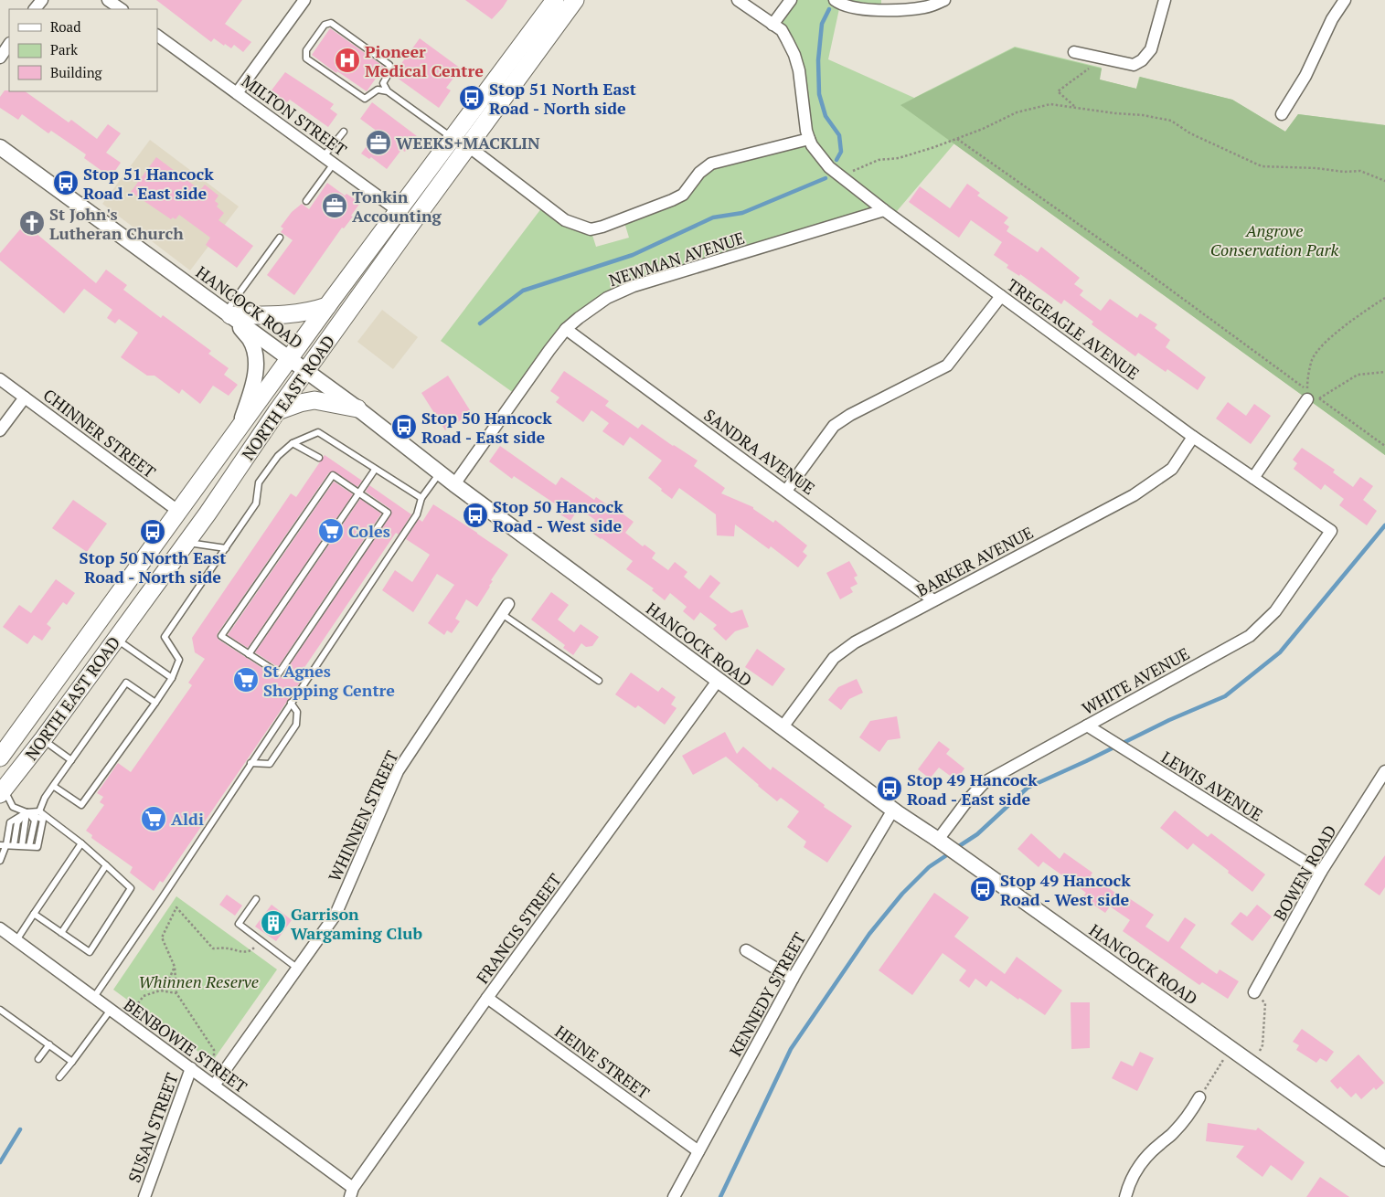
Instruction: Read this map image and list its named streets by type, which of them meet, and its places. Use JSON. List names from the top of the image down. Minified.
{"streets":{"main road":["HANCOCK ROAD","NORTH EAST ROAD"],"street":["MILTON STREET","NEWMAN AVENUE","TREGEAGLE AVENUE","CHINNER STREET","SANDRA AVENUE","BARKER AVENUE","WHITE AVENUE","LEWIS AVENUE","WHINNEN STREET","BOWEN ROAD","FRANCIS STREET","KENNEDY STREET","BENBOWIE STREET","HEINE STREET","SUSAN STREET"]},"crossings":[["MILTON STREET","NORTH EAST ROAD"],["NEWMAN AVENUE","HANCOCK ROAD"],["NEWMAN AVENUE","TREGEAGLE AVENUE"],["NEWMAN AVENUE","SANDRA AVENUE"],["HANCOCK ROAD","NORTH EAST ROAD"],["HANCOCK ROAD","BARKER AVENUE"],["HANCOCK ROAD","WHITE AVENUE"],["HANCOCK ROAD","FRANCIS STREET"],["HANCOCK ROAD","KENNEDY STREET"],["TREGEAGLE AVENUE","BARKER AVENUE"],["TREGEAGLE AVENUE","WHITE AVENUE"],["NORTH EAST ROAD","CHINNER STREET"],["SANDRA AVENUE","BARKER AVENUE"],["WHITE AVENUE","LEWIS AVENUE"],["LEWIS AVENUE","BOWEN ROAD"],["WHINNEN STREET","BENBOWIE STREET"],["FRANCIS STREET","BENBOWIE STREET"],["FRANCIS STREET","HEINE STREET"],["KENNEDY STREET","HEINE STREET"],["BENBOWIE STREET","SUSAN STREET"]],"parks":["Angrove Conservation Park","Whinnen Reserve"],"places":{"hospital":["Pioneer Medical Centre"],"bus stop":["Stop 51 North East Road - North side","Stop 51 Hancock Road - East side","Stop 50 Hancock Road - East side","Stop 50 Hancock Road - West side","Stop 50 North East Road - North side","Stop 49 Hancock Road - East side","Stop 49 Hancock Road - West side"],"office":["WEEKS+MACKLIN","Tonkin Accounting"],"church":["St John's Lutheran Church"],"supermarket":["Coles","St Agnes Shopping Centre","Aldi"],"building":["Garrison Wargaming Club"]},"legend":["Road","Park","Building"]}
